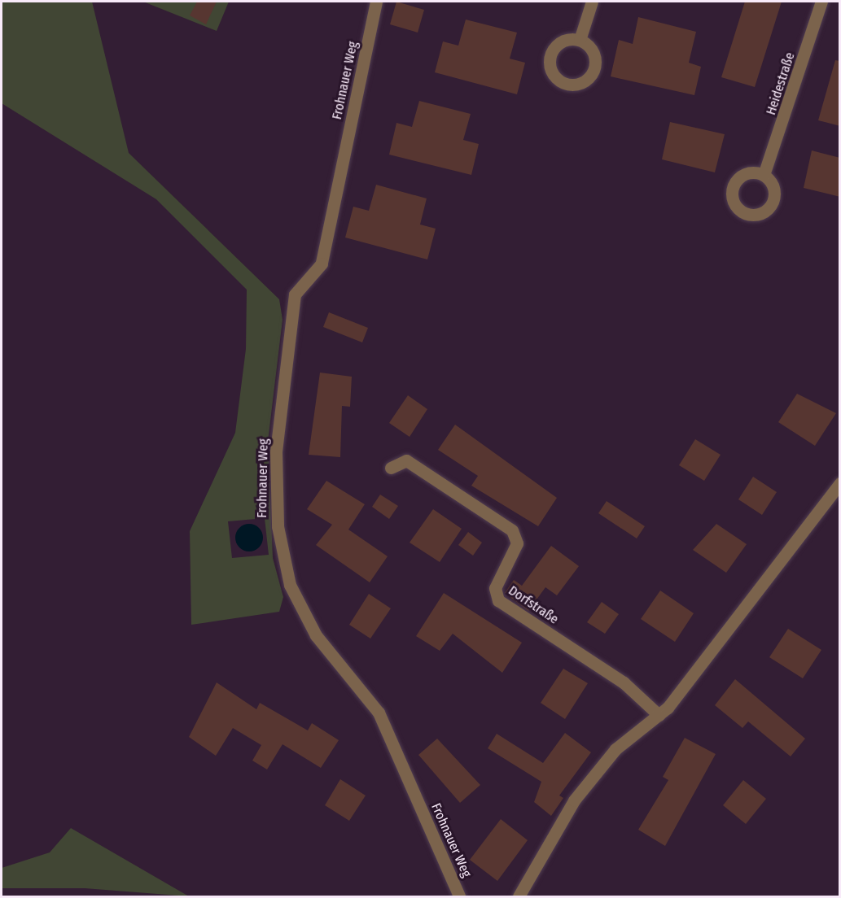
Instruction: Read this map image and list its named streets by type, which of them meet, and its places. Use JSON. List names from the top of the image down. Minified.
{"streets":{"street":["Frohnauer Weg","Heidestraße","Dorfstraße"]}}
